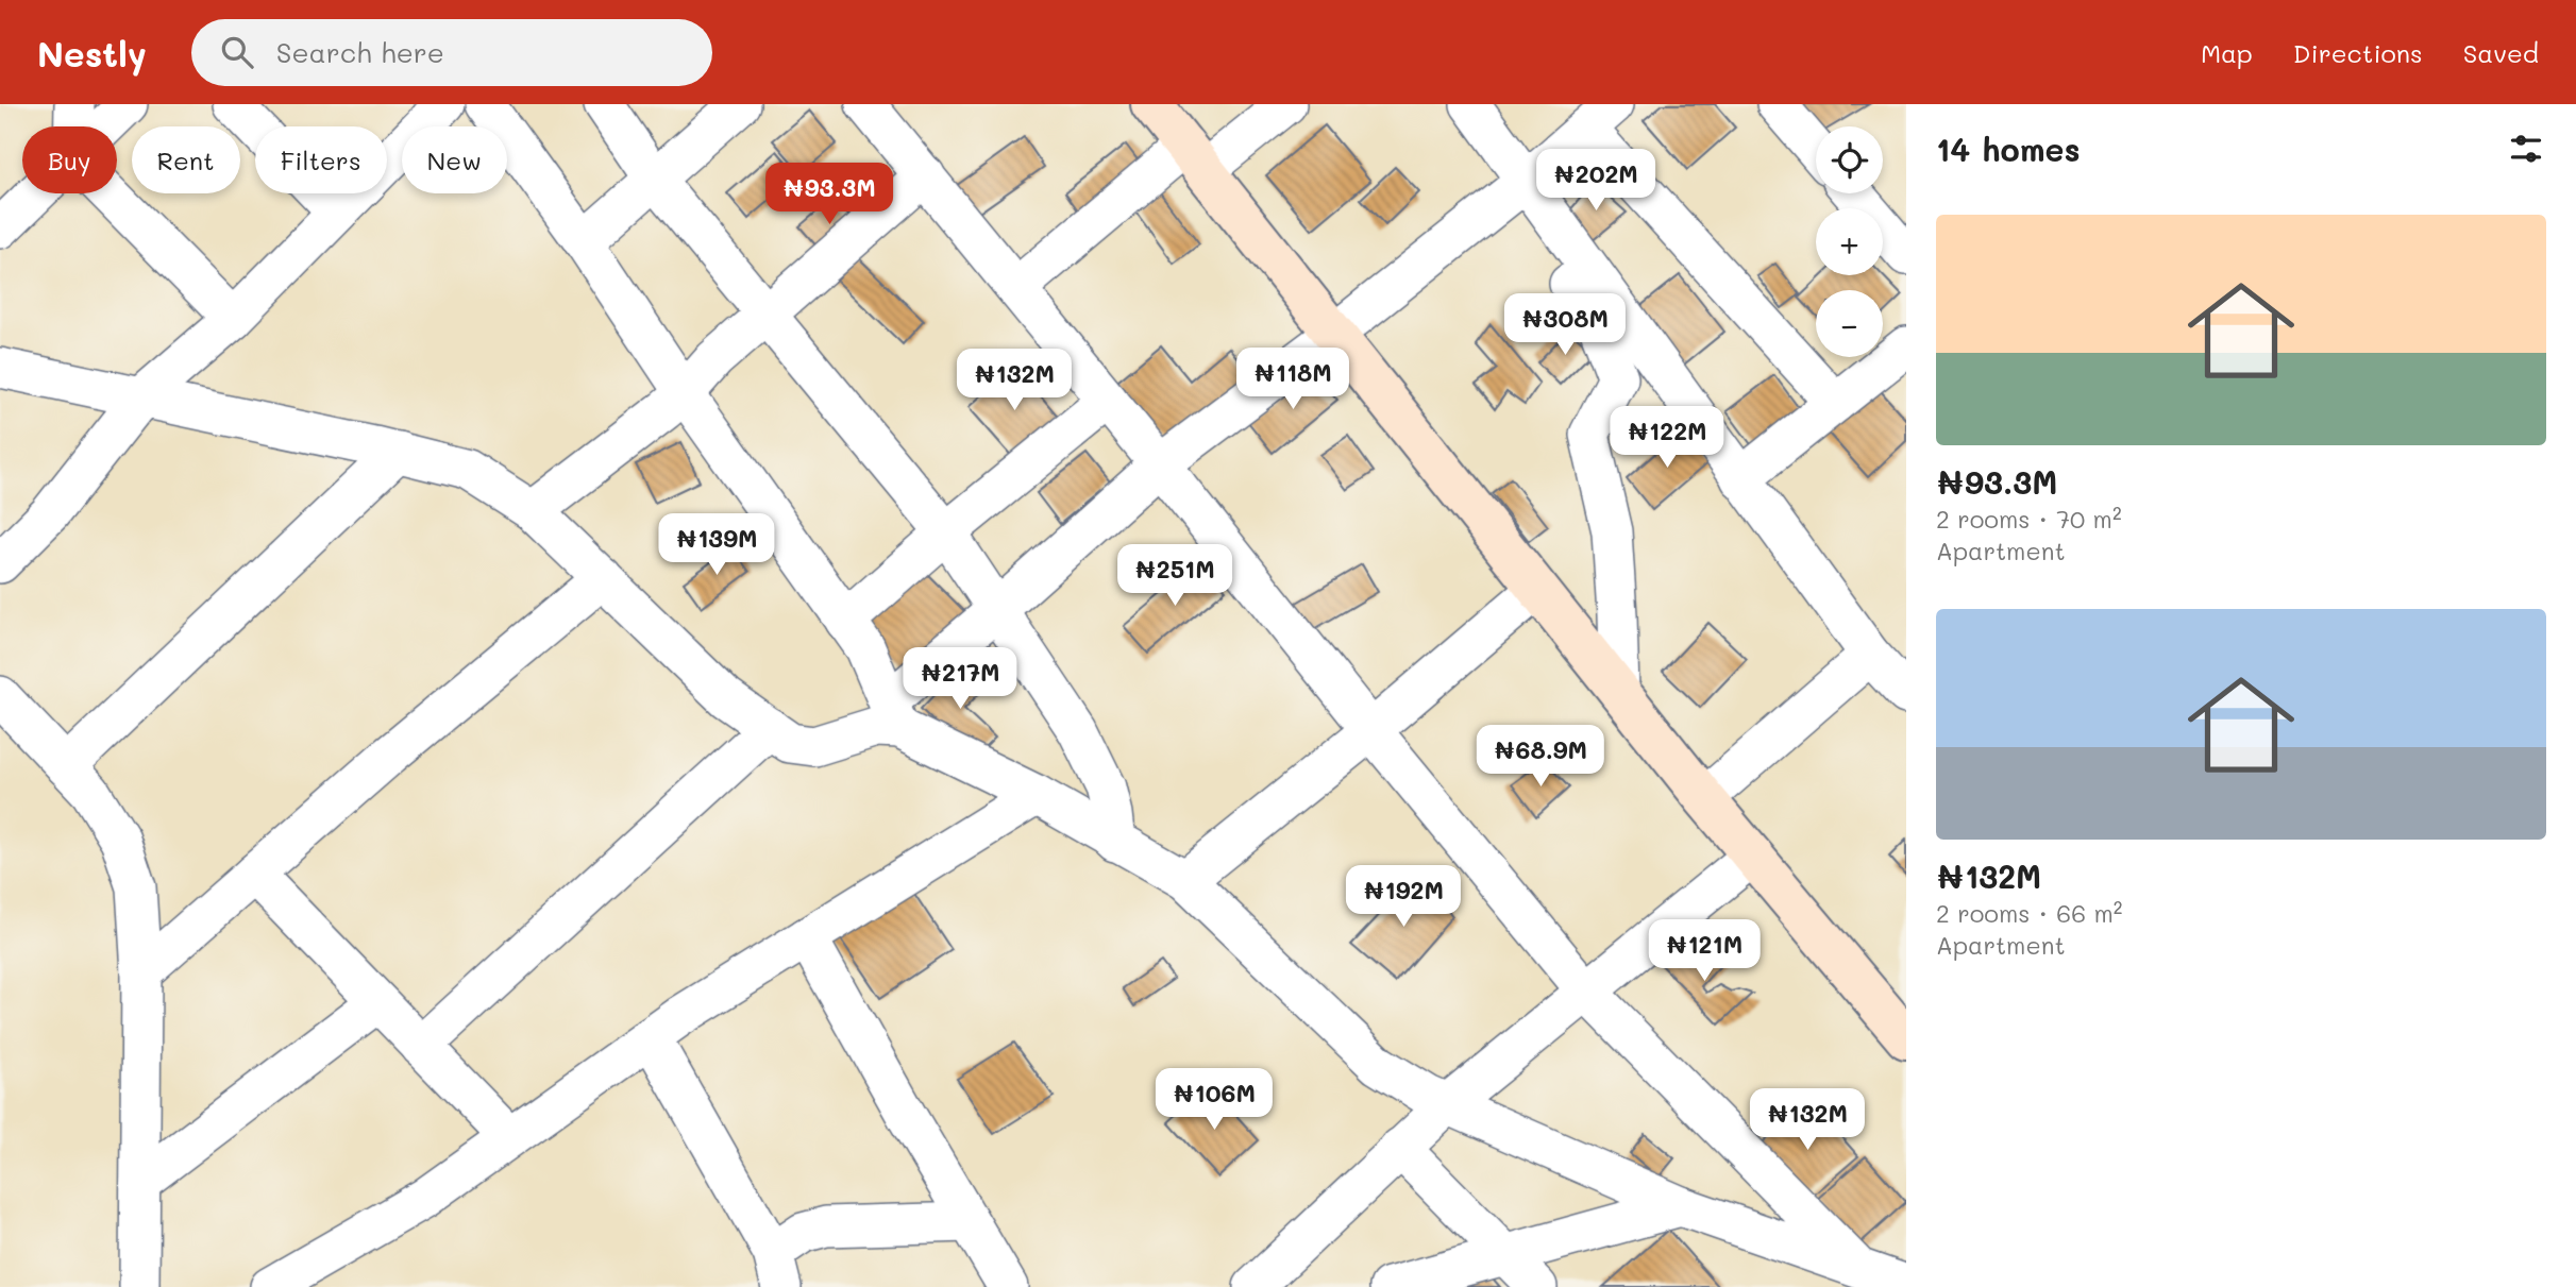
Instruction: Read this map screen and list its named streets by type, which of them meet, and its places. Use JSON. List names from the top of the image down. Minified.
{"page":{"header":"Nestly","search":"Search here","nav":["Map","Directions","Saved"],"heading":"14 homes","map_buttons":["+","−"],"chip":["Buy","Rent","Filters","New"],"price":["₦202M","₦93.3M","₦308M","₦118M","₦132M","₦122M","₦139M","₦251M","₦217M","₦68.9M","₦192M","₦121M","₦106M","₦132M"],"list":[{"name":"₦93.3M","note":"2 rooms · 70 m² · Apartment"},{"name":"₦132M","note":"2 rooms · 66 m² · Apartment"}]}}
